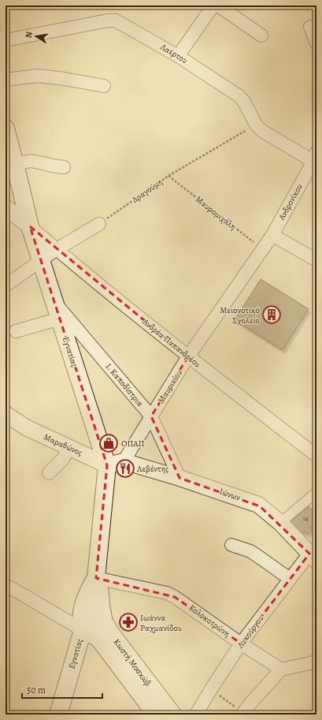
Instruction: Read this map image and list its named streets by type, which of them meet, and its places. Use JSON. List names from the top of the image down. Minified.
{"streets":{"main road":["Εγνατίας","Κωστή Μοσκώβ"],"street":["Λαέρτου","Ανδρονίκου","Ανδρέα Παπανδρέου","Ι. Καποδίστρια","Μαυρικίου","Μαραθώνος","Ιώνων","Κολοκοτρώνη","Λυκούργου"],"path":["Δραγούμη","Μαυρομιχάλη"]},"crossings":[["Λαέρτου","Δραγούμη"],["Λαέρτου","Ανδρονίκου"],["Δραγούμη","Μαυρομιχάλη"],["Ανδρονίκου","Μαυρικίου"],["Μαυρομιχάλη","Μαυρικίου"],["Ανδρέα Παπανδρέου","Εγνατίας"],["Ανδρέα Παπανδρέου","Μαυρικίου"],["Εγνατίας","Ι. Καποδίστρια"],["Εγνατίας","Μαραθώνος"],["Εγνατίας","Κολοκοτρώνη"],["Εγνατίας","Κωστή Μοσκώβ"],["Ι. Καποδίστρια","Μαυρικίου"],["Ι. Καποδίστρια","Ιώνων"],["Μαυρικίου","Ιώνων"],["Ιώνων","Λυκούργου"],["Κολοκοτρώνη","Λυκούργου"],["Κολοκοτρώνη","Κωστή Μοσκώβ"]],"places":{"building":["Μειονοτικό Σχολείο"],"shop":["ΟΠΑΠ"],"restaurant":["Λεβέντης"],"pharmacy":["Ιωάννα Ραχμανίδου"]},"house_numbers":["14"],"scale_bar":"50 m","north":"left"}
